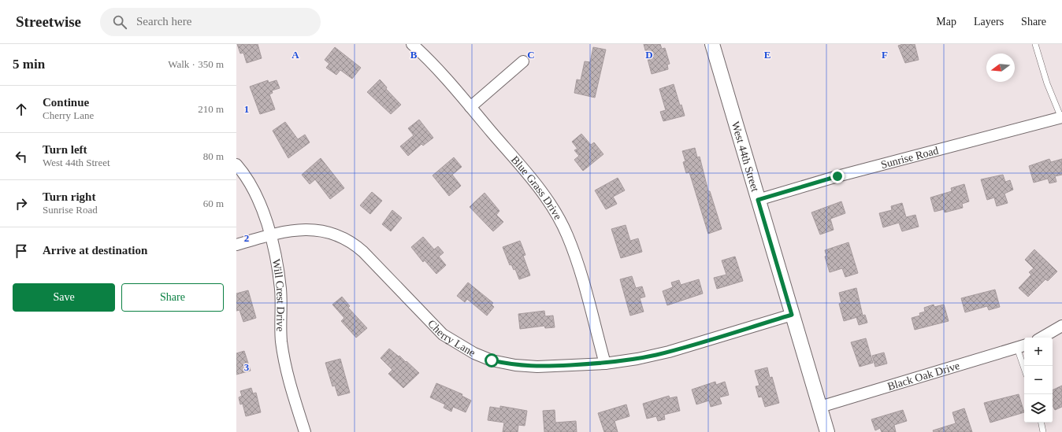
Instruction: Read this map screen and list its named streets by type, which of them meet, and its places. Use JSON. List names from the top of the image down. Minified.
{"streets":{"street":["West 44th Street","Sunrise Road","Blue Grass Drive","Will Crest Drive","Cherry Lane","Black Oak Drive"]},"crossings":[["West 44th Street","Sunrise Road"],["West 44th Street","Cherry Lane"],["West 44th Street","Black Oak Drive"],["Blue Grass Drive","Cherry Lane"],["Will Crest Drive","Cherry Lane"]],"north":"left","page":{"header":"Streetwise","search":"Search here","nav":["Map","Layers","Share"],"heading":["5 min","Walk · 350 m"],"list":[["Continue","Cherry Lane","210 m"],["Turn left","West 44th Street","80 m"],["Turn right","Sunrise Road","60 m"],"Arrive at destination"],"buttons":["Save","Share"],"map_buttons":["+","−"]},"grid":{"columns":["A","B","C","D","E","F"],"rows":["1","2","3"]}}
